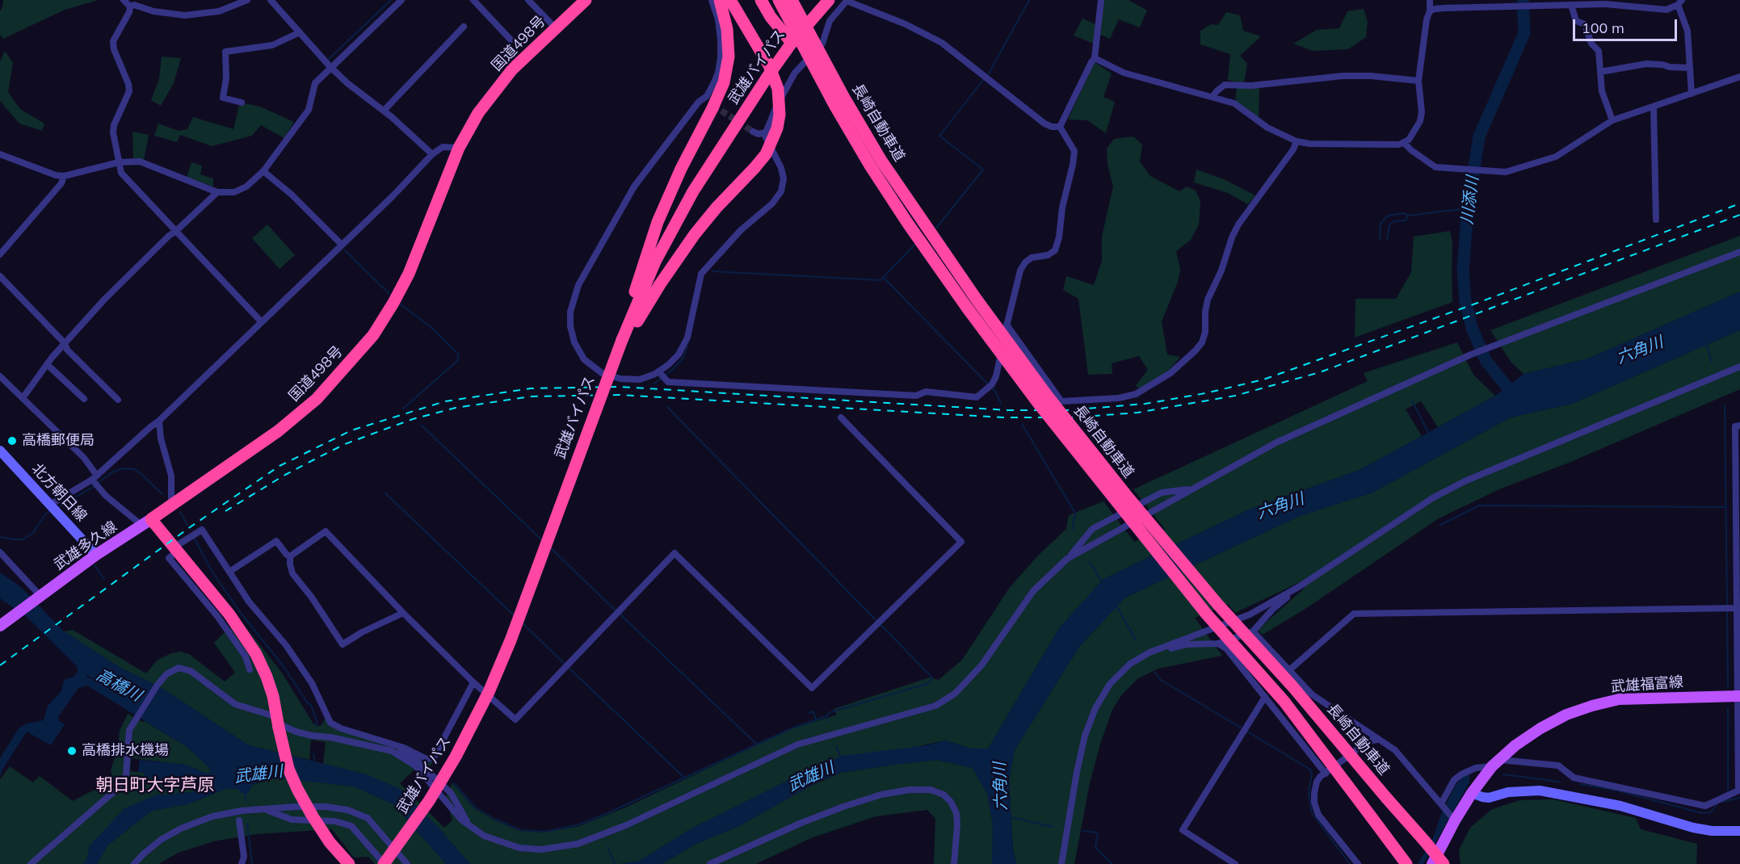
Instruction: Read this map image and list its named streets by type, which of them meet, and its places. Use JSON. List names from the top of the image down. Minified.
{"streets":{"highway":["国道498号","武雄バイパス","長崎自動車道"],"main road":["武雄多久線","武雄福富線"],"street":["北方朝日線"]},"crossings":[["国道498号","武雄多久線"],["北方朝日線","武雄多久線"]],"districts":["朝日町大字芦原"],"water":["川添川","六角川","高橋川","武雄川"],"places":["高橋郵便局","高橋排水機場"],"scale_bar":"100 m"}
